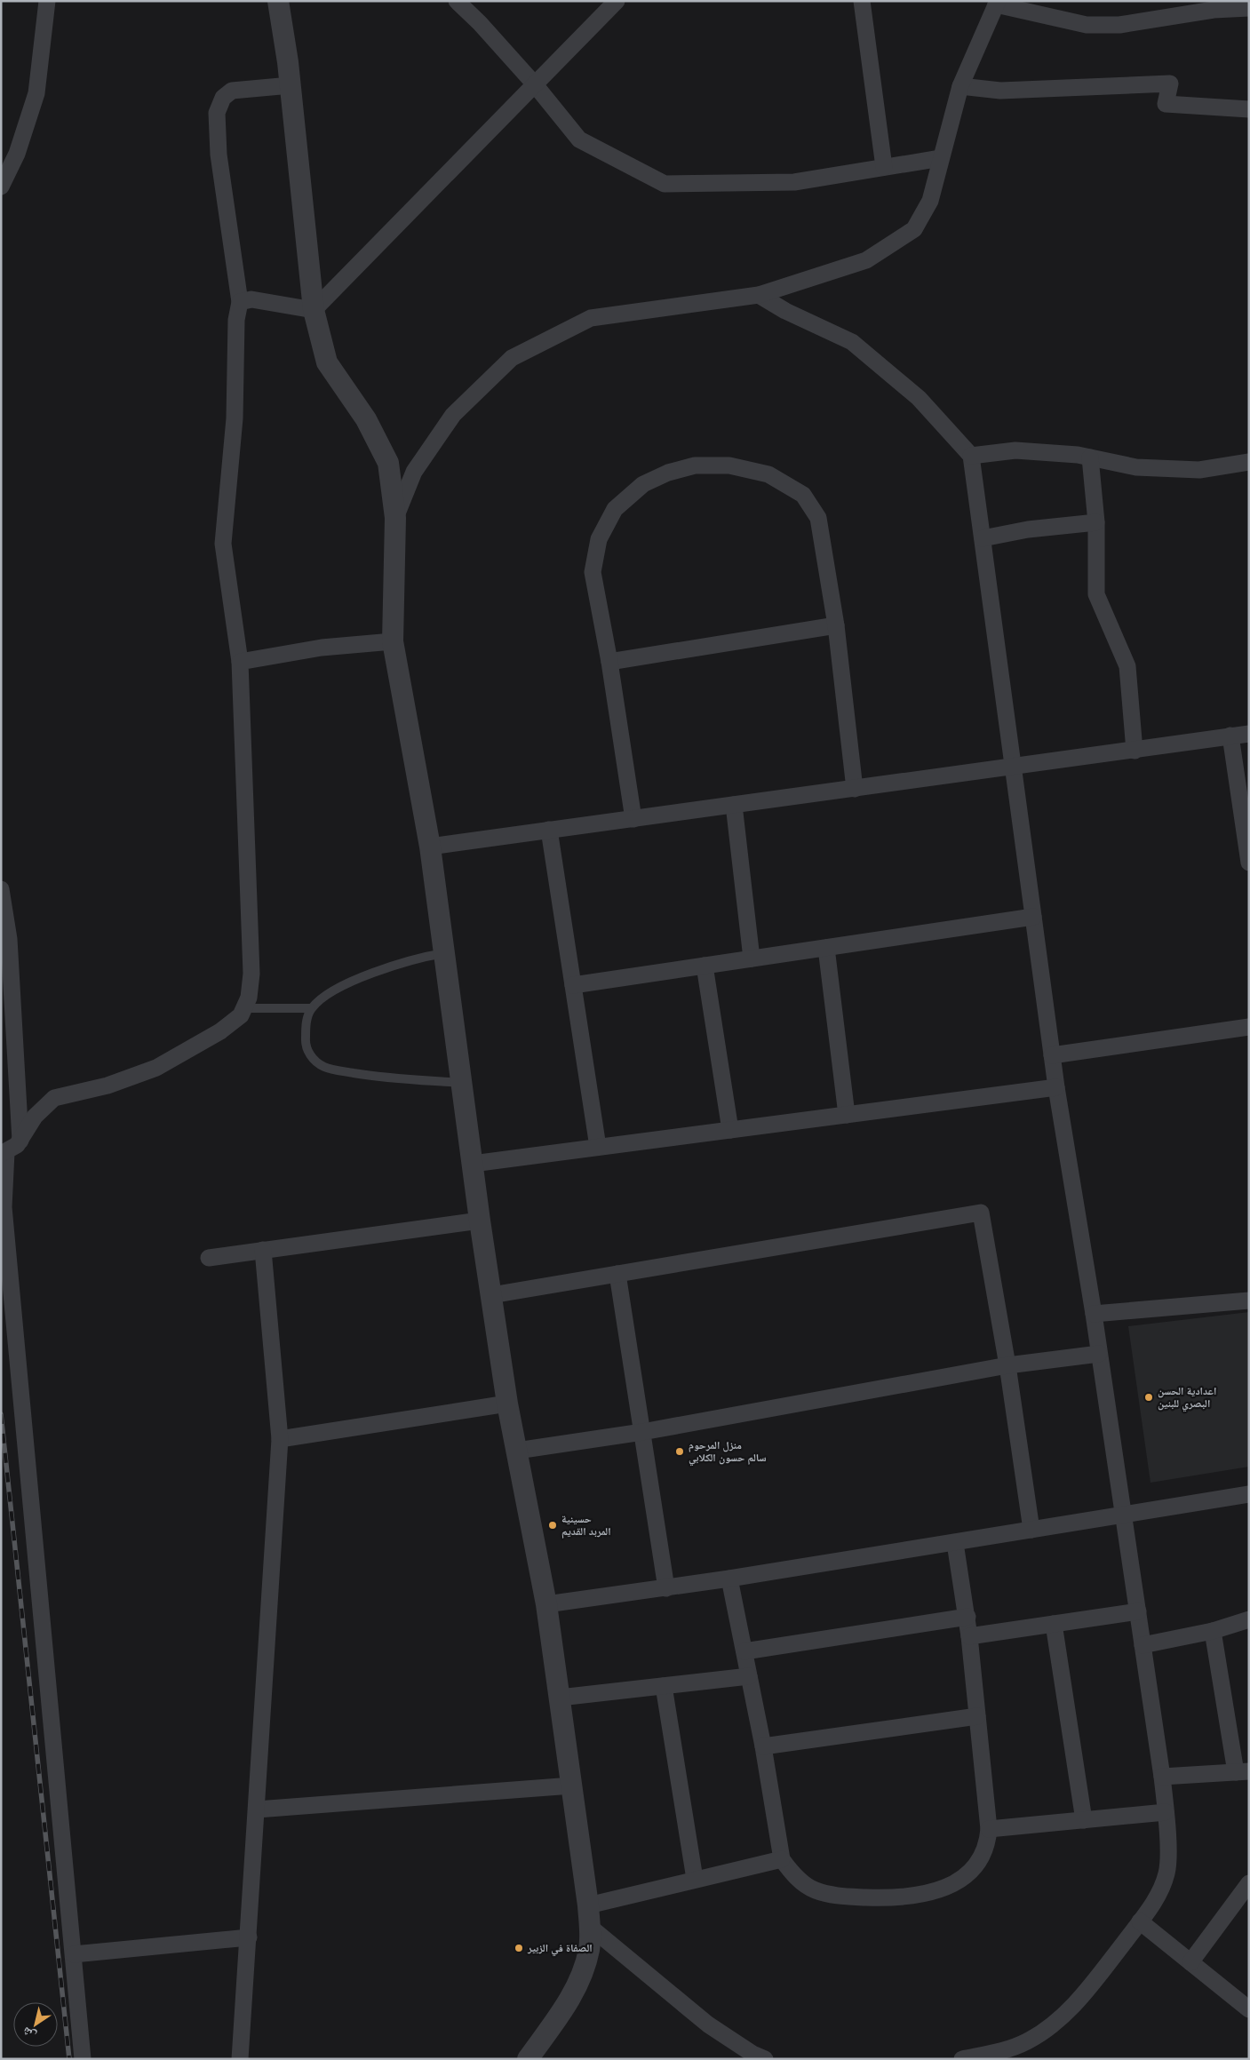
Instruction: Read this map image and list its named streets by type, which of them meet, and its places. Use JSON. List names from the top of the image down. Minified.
{"places":["اعدادية الحسن البصري للبنين","منزل المرحوم سالم حسون الكلابي","حسينية المربد القديم","الصفاة في الزبير"],"north":"bottom left"}
